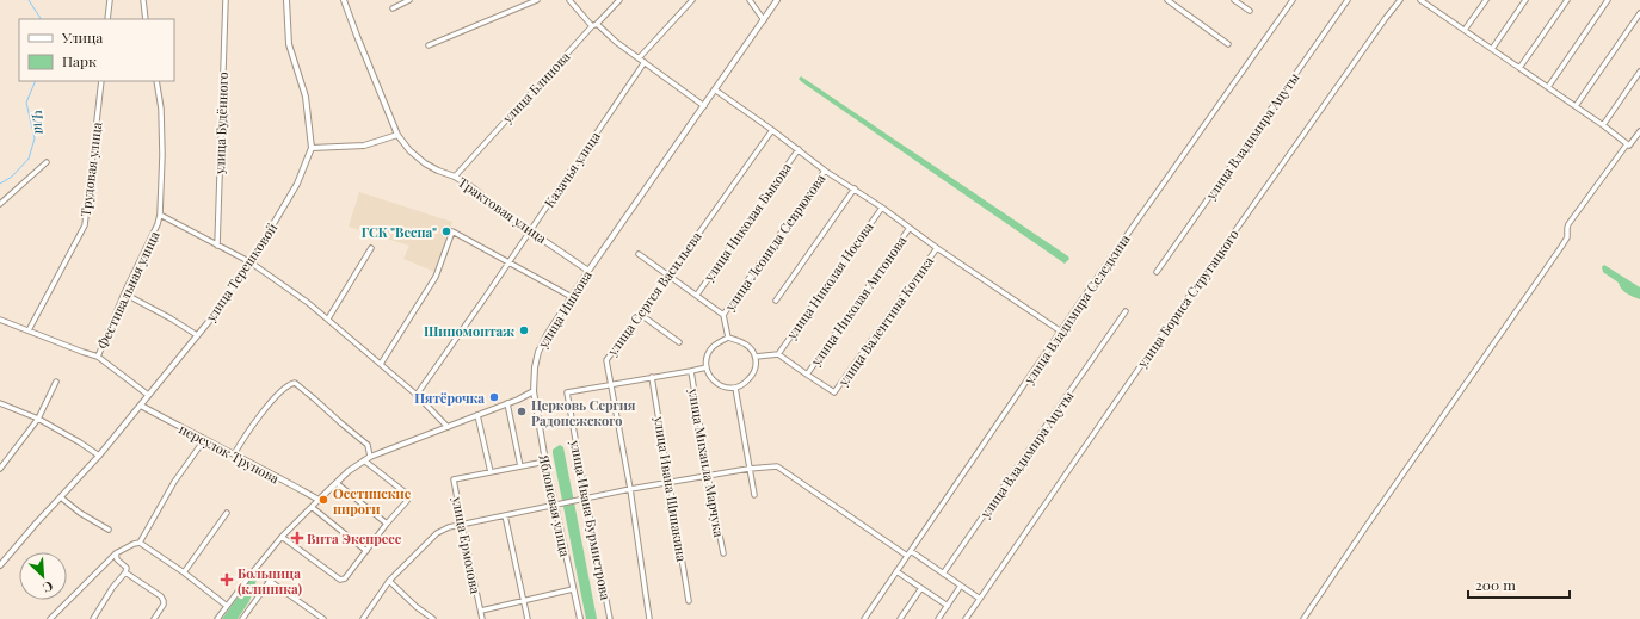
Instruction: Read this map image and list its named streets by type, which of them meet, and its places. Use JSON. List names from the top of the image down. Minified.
{"streets":{"street":["улица Блинова","улица Будённого","улица Владимира Ацуты","Трудовая улица","Казачья улица","Трактовая улица","улица Николая Быкова","улица Леонида Севрюкова","улица Терешковой","улица Николая Носова","Фестивальная улица","улица Сергея Васильева","улица Бориса Стругацкого","улица Николая Антонова","улица Ишкова","улица Владимира Селедкина","улица Валентина Котика","переулок Трунова","улица Михаила Марчука","улица Ивана Щипакина","Яблоневая улица","улица Ивана Бурмистрова","улица Ермолова"]},"crossings":[["улица Блинова","Трактовая улица"],["Казачья улица","Трактовая улица"],["Трактовая улица","улица Ишкова"],["улица Терешковой","переулок Трунова"],["улица Сергея Васильева","улица Ивана Бурмистрова"],["улица Николая Антонова","улица Валентина Котика"],["улица Ишкова","Яблоневая улица"]],"water":["Чла"],"places":{"other":["ГСК \"Весна\"","Шиномонтаж","Пятёрочка","Церковь Сергия Радонежского","Осетинские пироги"],"health":["Вита Экспресс","Больница (клиника)"]},"legend":["Улица","Парк"],"scale_bar":"200 m","north":"bottom right"}
